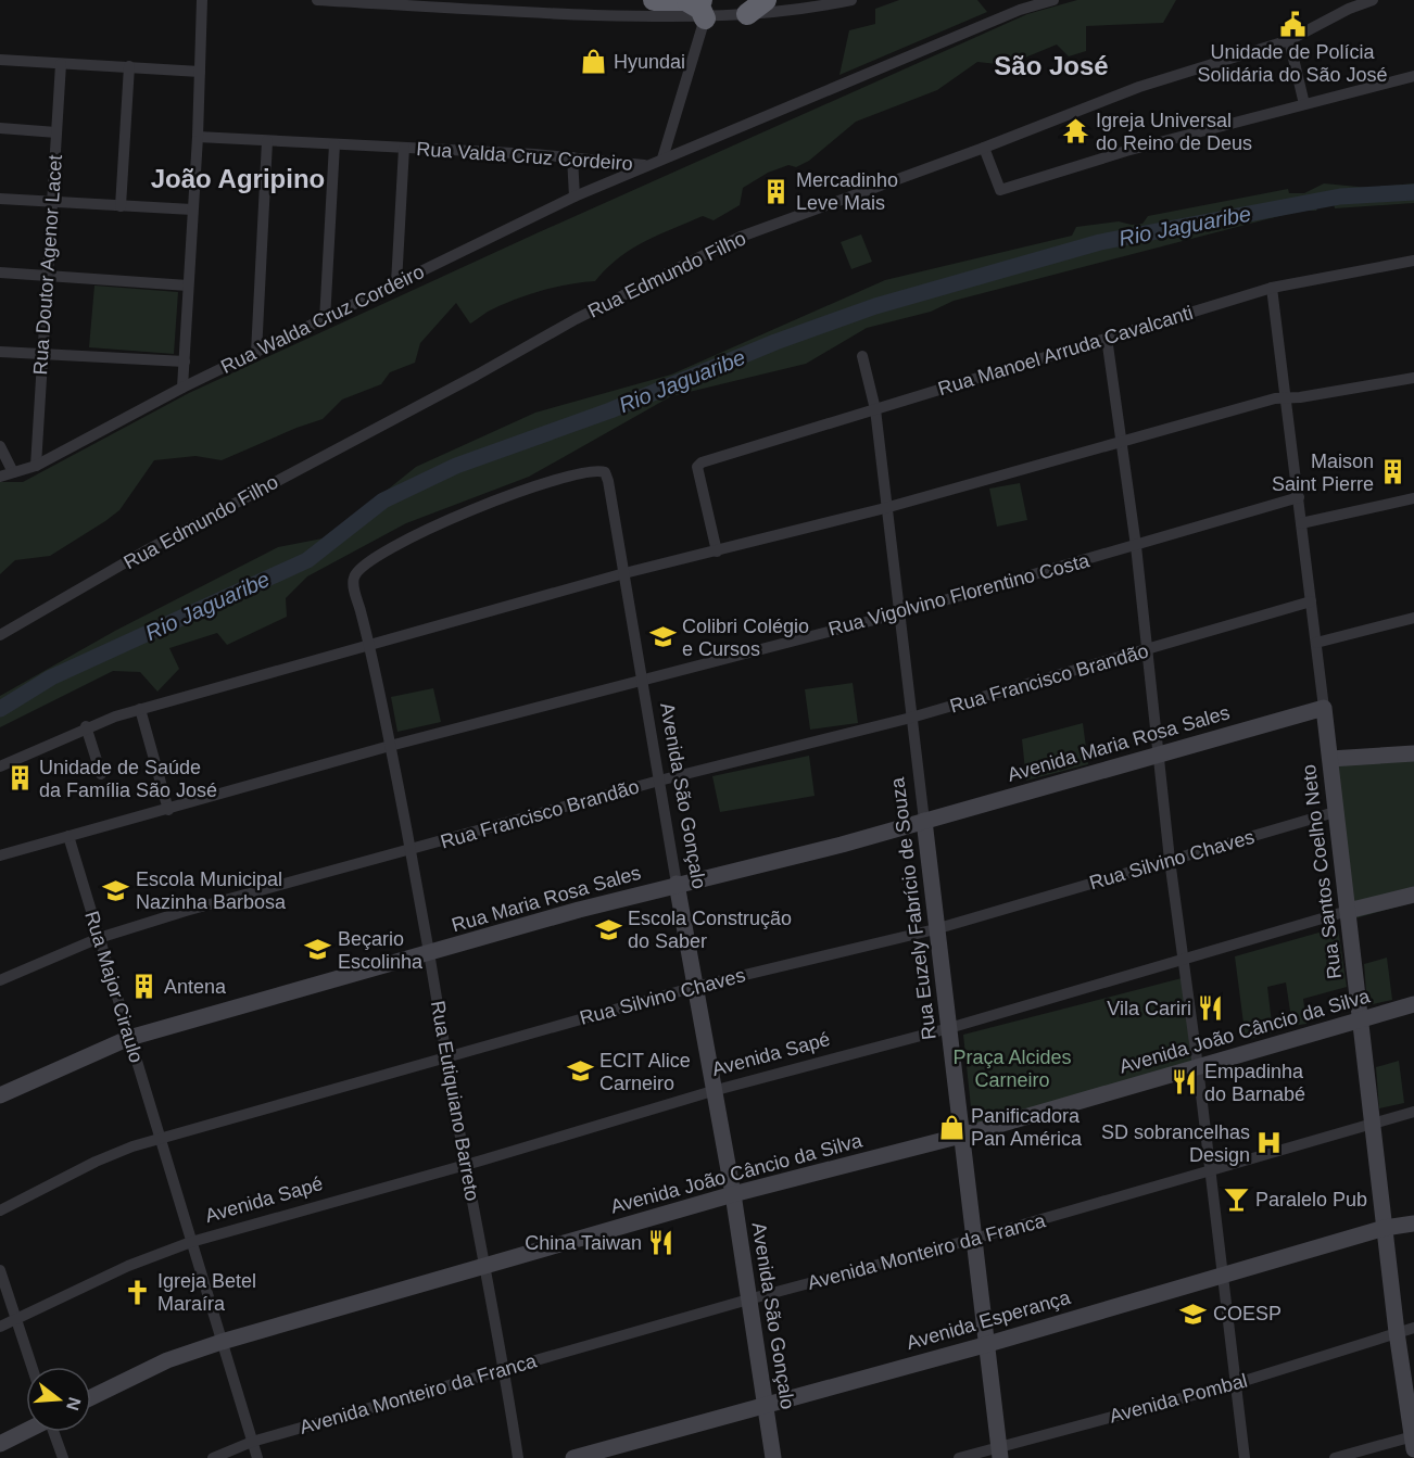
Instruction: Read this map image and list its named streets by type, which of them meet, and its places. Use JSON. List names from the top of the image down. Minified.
{"streets":{"main road":["Avenida Maria Rosa Sales","Avenida São Gonçalo","Rua Santos Coelho Neto","Rua Maria Rosa Sales","Rua Euzely Fabrício de Souza","Avenida João Câncio da Silva","Avenida Sapé","Avenida Esperança"],"street":["Rua Valda Cruz Cordeiro","Rua Doutor Agenor Lacet","Rua Edmundo Filho","Rua Walda Cruz Cordeiro","Rua Manoel Arruda Cavalcanti","Rua Vigolvino Florentino Costa","Rua Francisco Brandão","Rua Silvino Chaves","Rua Major Ciraulo","Rua Eutiquiano Barreto","Avenida Monteiro da Franca","Avenida Pombal"]},"crossings":[["Rua Valda Cruz Cordeiro","Rua Walda Cruz Cordeiro"],["Rua Doutor Agenor Lacet","Rua Walda Cruz Cordeiro"],["Rua Manoel Arruda Cavalcanti","Rua Santos Coelho Neto"],["Rua Manoel Arruda Cavalcanti","Rua Euzely Fabrício de Souza"],["Rua Vigolvino Florentino Costa","Avenida São Gonçalo"],["Rua Vigolvino Florentino Costa","Rua Santos Coelho Neto"],["Rua Vigolvino Florentino Costa","Rua Euzely Fabrício de Souza"],["Rua Vigolvino Florentino Costa","Rua Eutiquiano Barreto"],["Rua Francisco Brandão","Avenida São Gonçalo"],["Rua Francisco Brandão","Rua Santos Coelho Neto"],["Rua Francisco Brandão","Rua Euzely Fabrício de Souza"],["Rua Francisco Brandão","Rua Major Ciraulo"],["Rua Francisco Brandão","Rua Eutiquiano Barreto"],["Avenida Maria Rosa Sales","Rua Santos Coelho Neto"],["Avenida Maria Rosa Sales","Rua Maria Rosa Sales"],["Avenida Maria Rosa Sales","Rua Euzely Fabrício de Souza"],["Avenida São Gonçalo","Rua Silvino Chaves"],["Avenida São Gonçalo","Rua Maria Rosa Sales"],["Avenida São Gonçalo","Avenida João Câncio da Silva"],["Avenida São Gonçalo","Avenida Sapé"],["Avenida São Gonçalo","Rua Eutiquiano Barreto"],["Avenida São Gonçalo","Avenida Monteiro da Franca"],["Avenida São Gonçalo","Avenida Esperança"],["Rua Silvino Chaves","Rua Santos Coelho Neto"],["Rua Silvino Chaves","Rua Euzely Fabrício de Souza"],["Rua Silvino Chaves","Rua Major Ciraulo"],["Rua Silvino Chaves","Rua Eutiquiano Barreto"],["Rua Santos Coelho Neto","Avenida João Câncio da Silva"],["Rua Santos Coelho Neto","Avenida Sapé"],["Rua Santos Coelho Neto","Avenida Monteiro da Franca"],["Rua Santos Coelho Neto","Avenida Esperança"],["Rua Santos Coelho Neto","Avenida Pombal"],["Rua Maria Rosa Sales","Rua Euzely Fabrício de Souza"],["Rua Maria Rosa Sales","Rua Major Ciraulo"],["Rua Maria Rosa Sales","Rua Eutiquiano Barreto"],["Rua Euzely Fabrício de Souza","Avenida João Câncio da Silva"],["Rua Euzely Fabrício de Souza","Avenida Sapé"],["Rua Euzely Fabrício de Souza","Avenida Monteiro da Franca"],["Rua Euzely Fabrício de Souza","Avenida Esperança"],["Rua Euzely Fabrício de Souza","Avenida Pombal"],["Rua Major Ciraulo","Avenida João Câncio da Silva"],["Rua Major Ciraulo","Avenida Sapé"],["Rua Major Ciraulo","Avenida Monteiro da Franca"],["Avenida João Câncio da Silva","Rua Eutiquiano Barreto"],["Avenida Sapé","Rua Eutiquiano Barreto"],["Rua Eutiquiano Barreto","Avenida Monteiro da Franca"]],"districts":["São José","João Agripino"],"water":["Rio Jaguaribe"],"parks":["Praça Alcides Carneiro"],"places":{"public building":["Unidade de Polícia Solidária do São José"],"shop":["Hyundai","Panificadora Pan América"],"temple":["Igreja Universal do Reino de Deus"],"building":["Mercadinho Leve Mais","Maison Saint Pierre","Unidade de Saúde da Família São José","Antena"],"school or university":["Colibri Colégio e Cursos","Escola Municipal Nazinha Barbosa","Escola Construção do Saber","Beçario Escolinha","ECIT Alice Carneiro","COESP"],"restaurant":["Vila Cariri","Empadinha do Barnabé","China Taiwan"],"hospital":["SD sobrancelhas Design"],"bar":["Paralelo Pub"],"church":["Igreja Betel Maraíra"]},"north":"right"}
